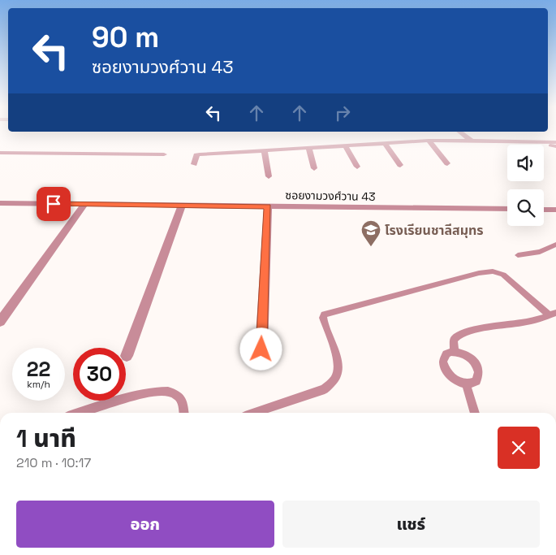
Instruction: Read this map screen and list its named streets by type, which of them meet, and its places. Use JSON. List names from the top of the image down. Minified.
{"streets":{"street":["ซอยงามวงศ์วาน 43"]},"places":{"school or university":["โรงเรียนชาลีสมุทร"]},"page":{"turn":["90 m","ซอยงามวงศ์วาน 43"],"speed":"22 km/h","limit":"30","heading":["1 นาที","210 m · 10:17"],"buttons":["ออก","แชร์"]}}
